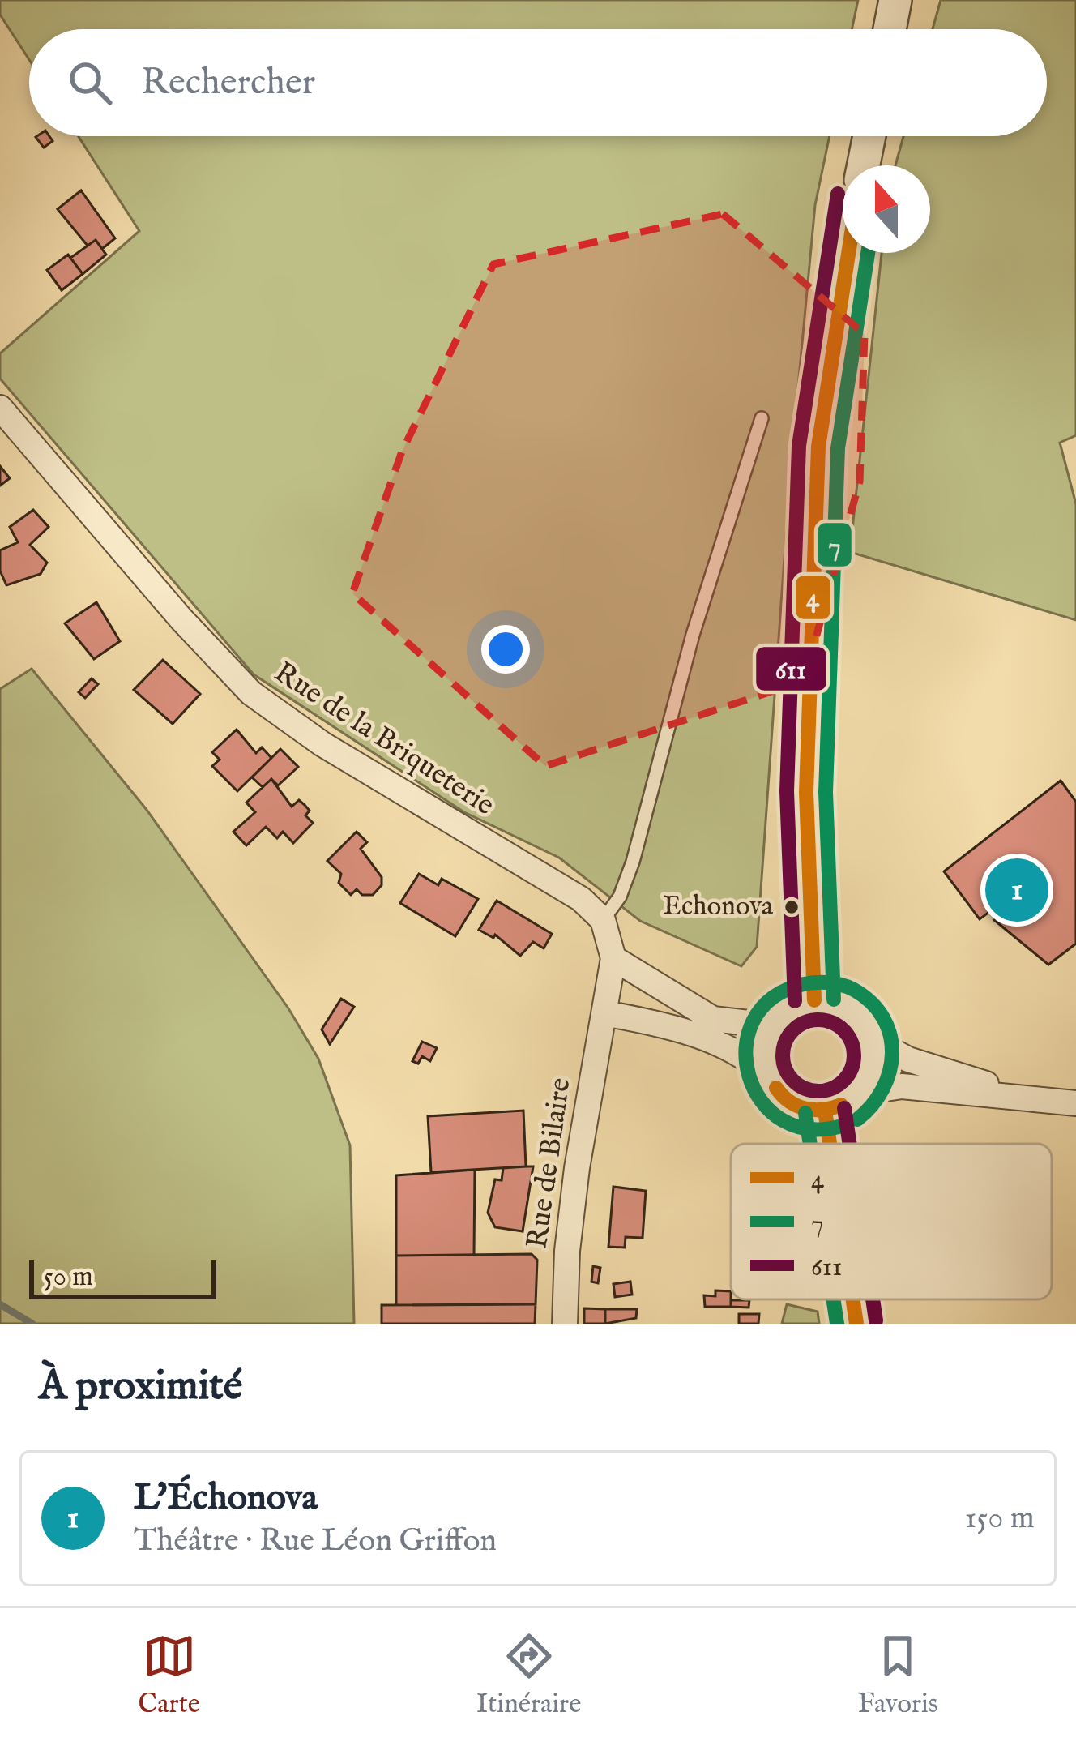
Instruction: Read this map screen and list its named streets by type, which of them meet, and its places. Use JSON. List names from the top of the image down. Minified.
{"streets":{"street":["Rue de la Briqueterie","Rue de Bilaire"]},"places":["Echonova"],"lines":["transit line 611","transit line 4","transit line 7"],"legend":["4","7","611"],"scale_bar":"50 m","north":"top","page":{"search":"Rechercher","pins":"1","scale":"50 m","heading":"À proximité","list":[{"mark":"1","name":"L'Échonova","note":"Théâtre · Rue Léon Griffon","value":"150 m"}],"nav":["Carte","Itinéraire","Favoris"]}}
